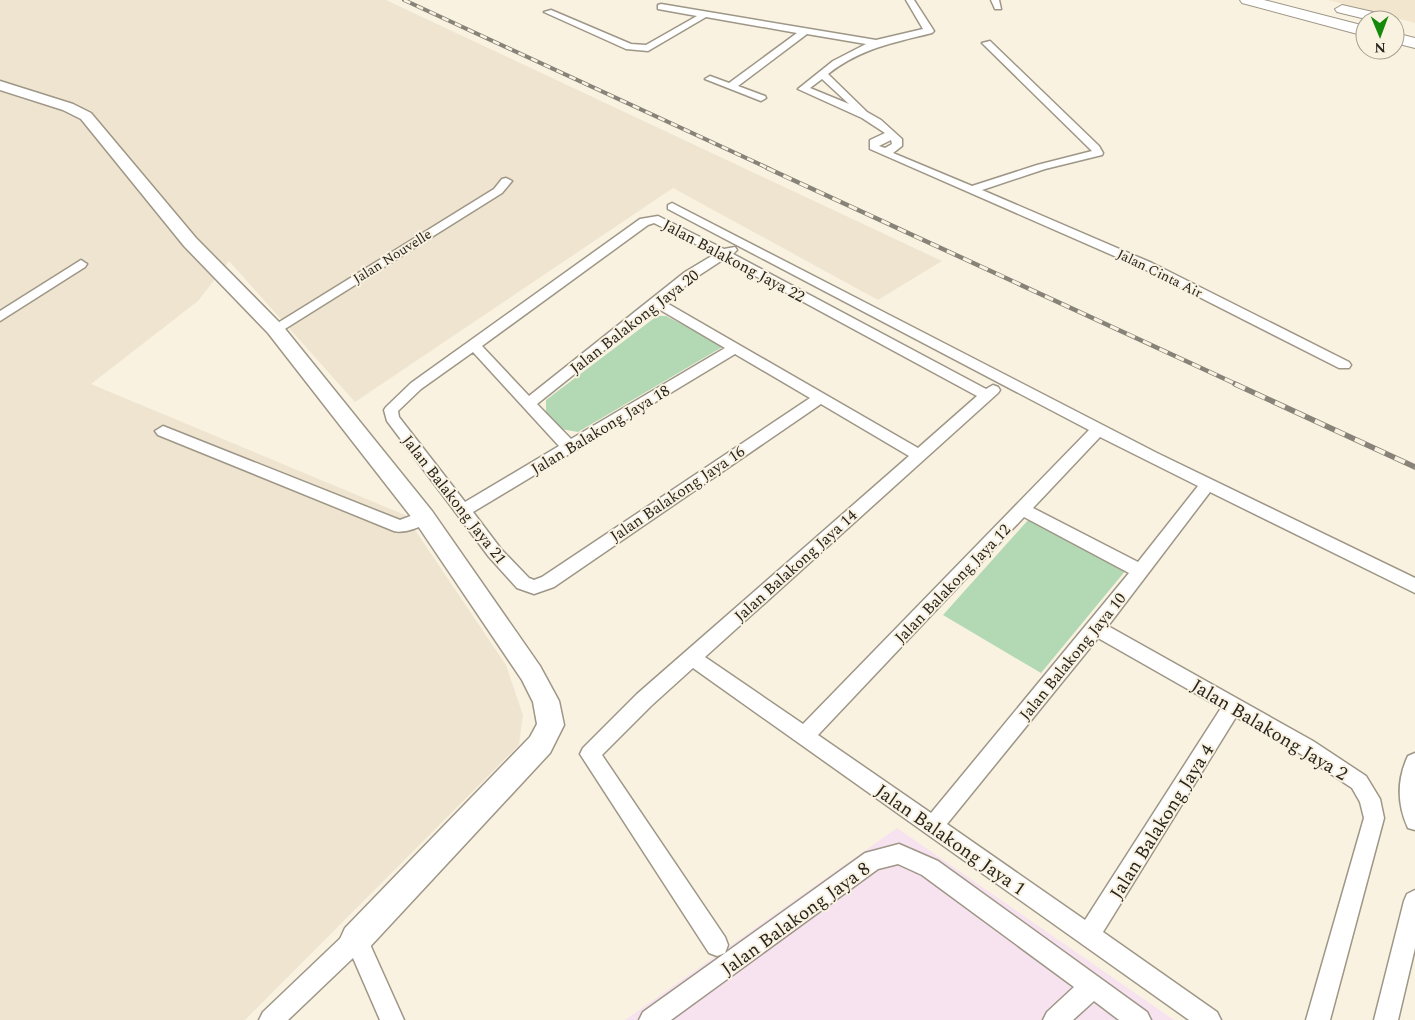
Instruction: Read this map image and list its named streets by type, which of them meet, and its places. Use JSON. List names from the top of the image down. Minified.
{"streets":{"street":["Jalan Nouvelle","Jalan Balakong Jaya 22","Jalan Cinta Air","Jalan Balakong Jaya 20","Jalan Balakong Jaya 18","Jalan Balakong Jaya 16","Jalan Balakong Jaya 21","Jalan Balakong Jaya 14","Jalan Balakong Jaya 12","Jalan Balakong Jaya 10","Jalan Balakong Jaya 2","Jalan Balakong Jaya 4","Jalan Balakong Jaya 1","Jalan Balakong Jaya 8"]},"crossings":[["Jalan Balakong Jaya 22","Jalan Balakong Jaya 20"],["Jalan Balakong Jaya 22","Jalan Balakong Jaya 21"],["Jalan Balakong Jaya 22","Jalan Balakong Jaya 14"],["Jalan Balakong Jaya 18","Jalan Balakong Jaya 21"],["Jalan Balakong Jaya 16","Jalan Balakong Jaya 21"],["Jalan Balakong Jaya 14","Jalan Balakong Jaya 1"],["Jalan Balakong Jaya 12","Jalan Balakong Jaya 1"],["Jalan Balakong Jaya 10","Jalan Balakong Jaya 2"],["Jalan Balakong Jaya 10","Jalan Balakong Jaya 1"],["Jalan Balakong Jaya 2","Jalan Balakong Jaya 4"],["Jalan Balakong Jaya 4","Jalan Balakong Jaya 1"]],"north":"bottom"}
